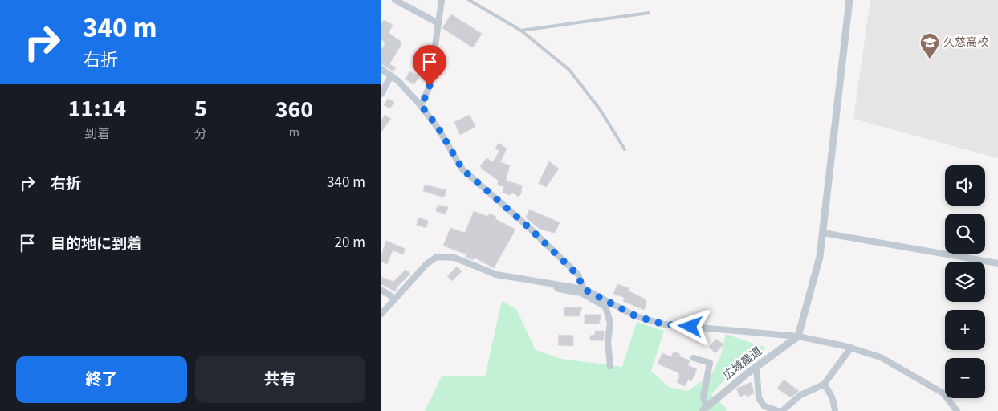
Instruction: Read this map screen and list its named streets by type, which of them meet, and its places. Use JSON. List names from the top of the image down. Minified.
{"streets":{"street":["広域農道"]},"places":{"school or university":["久慈高校"]},"page":{"turn":["340 m","右折"],"eta":["11:14","到着","5","分","360","m"],"list":[{"name":"右折","value":"340 m"},{"name":"目的地に到着","value":"20 m"}],"map_buttons":["+","−"],"buttons":["終了","共有"]}}
